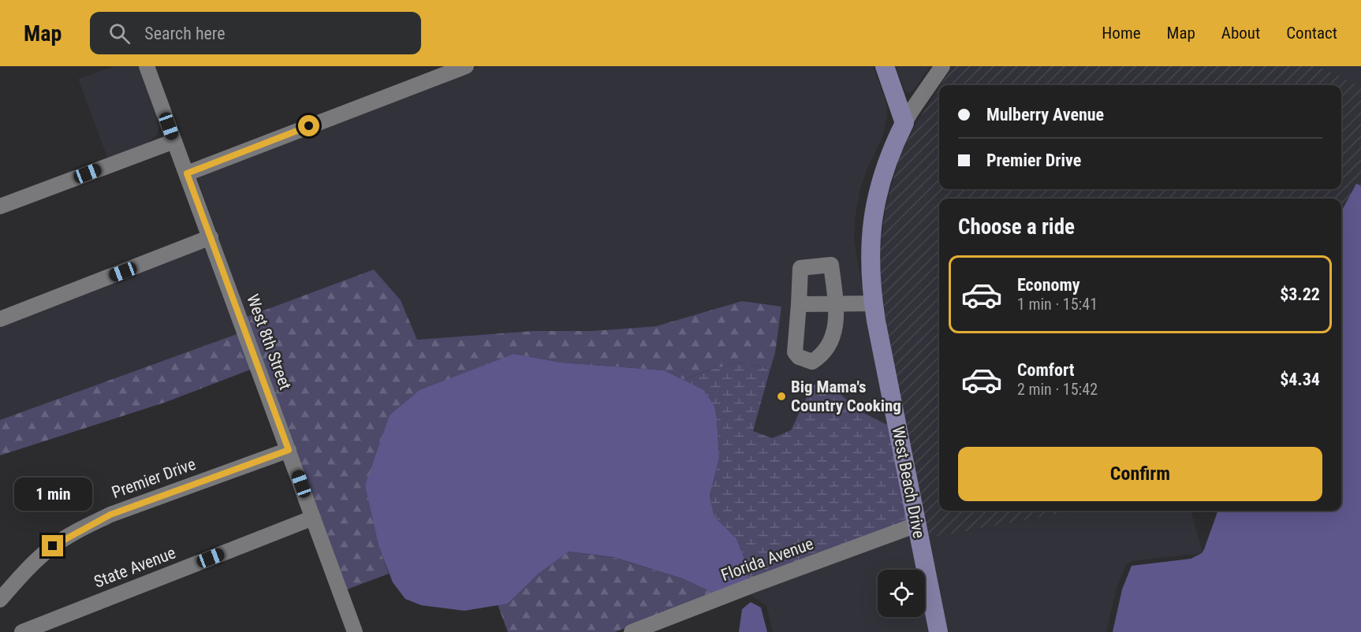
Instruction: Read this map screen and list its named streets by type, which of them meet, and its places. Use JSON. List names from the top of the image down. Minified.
{"streets":{"main road":["West Beach Drive"],"street":["West 8th Street","Premier Drive","Florida Avenue","State Avenue"]},"crossings":[["West 8th Street","Premier Drive"],["West 8th Street","State Avenue"],["West Beach Drive","Florida Avenue"]],"places":["Big Mama's Country Cooking"],"page":{"header":"Map","search":"Search here","nav":["Home","Map","About","Contact"],"banner":["Mulberry Avenue","Premier Drive"],"heading":"Choose a ride","list":[{"name":"Economy","note":"1 min · 15:41","value":"$3.22"},{"name":"Comfort","note":"2 min · 15:42","value":"$4.34"}],"buttons":"Confirm","bubble":"1 min"}}
